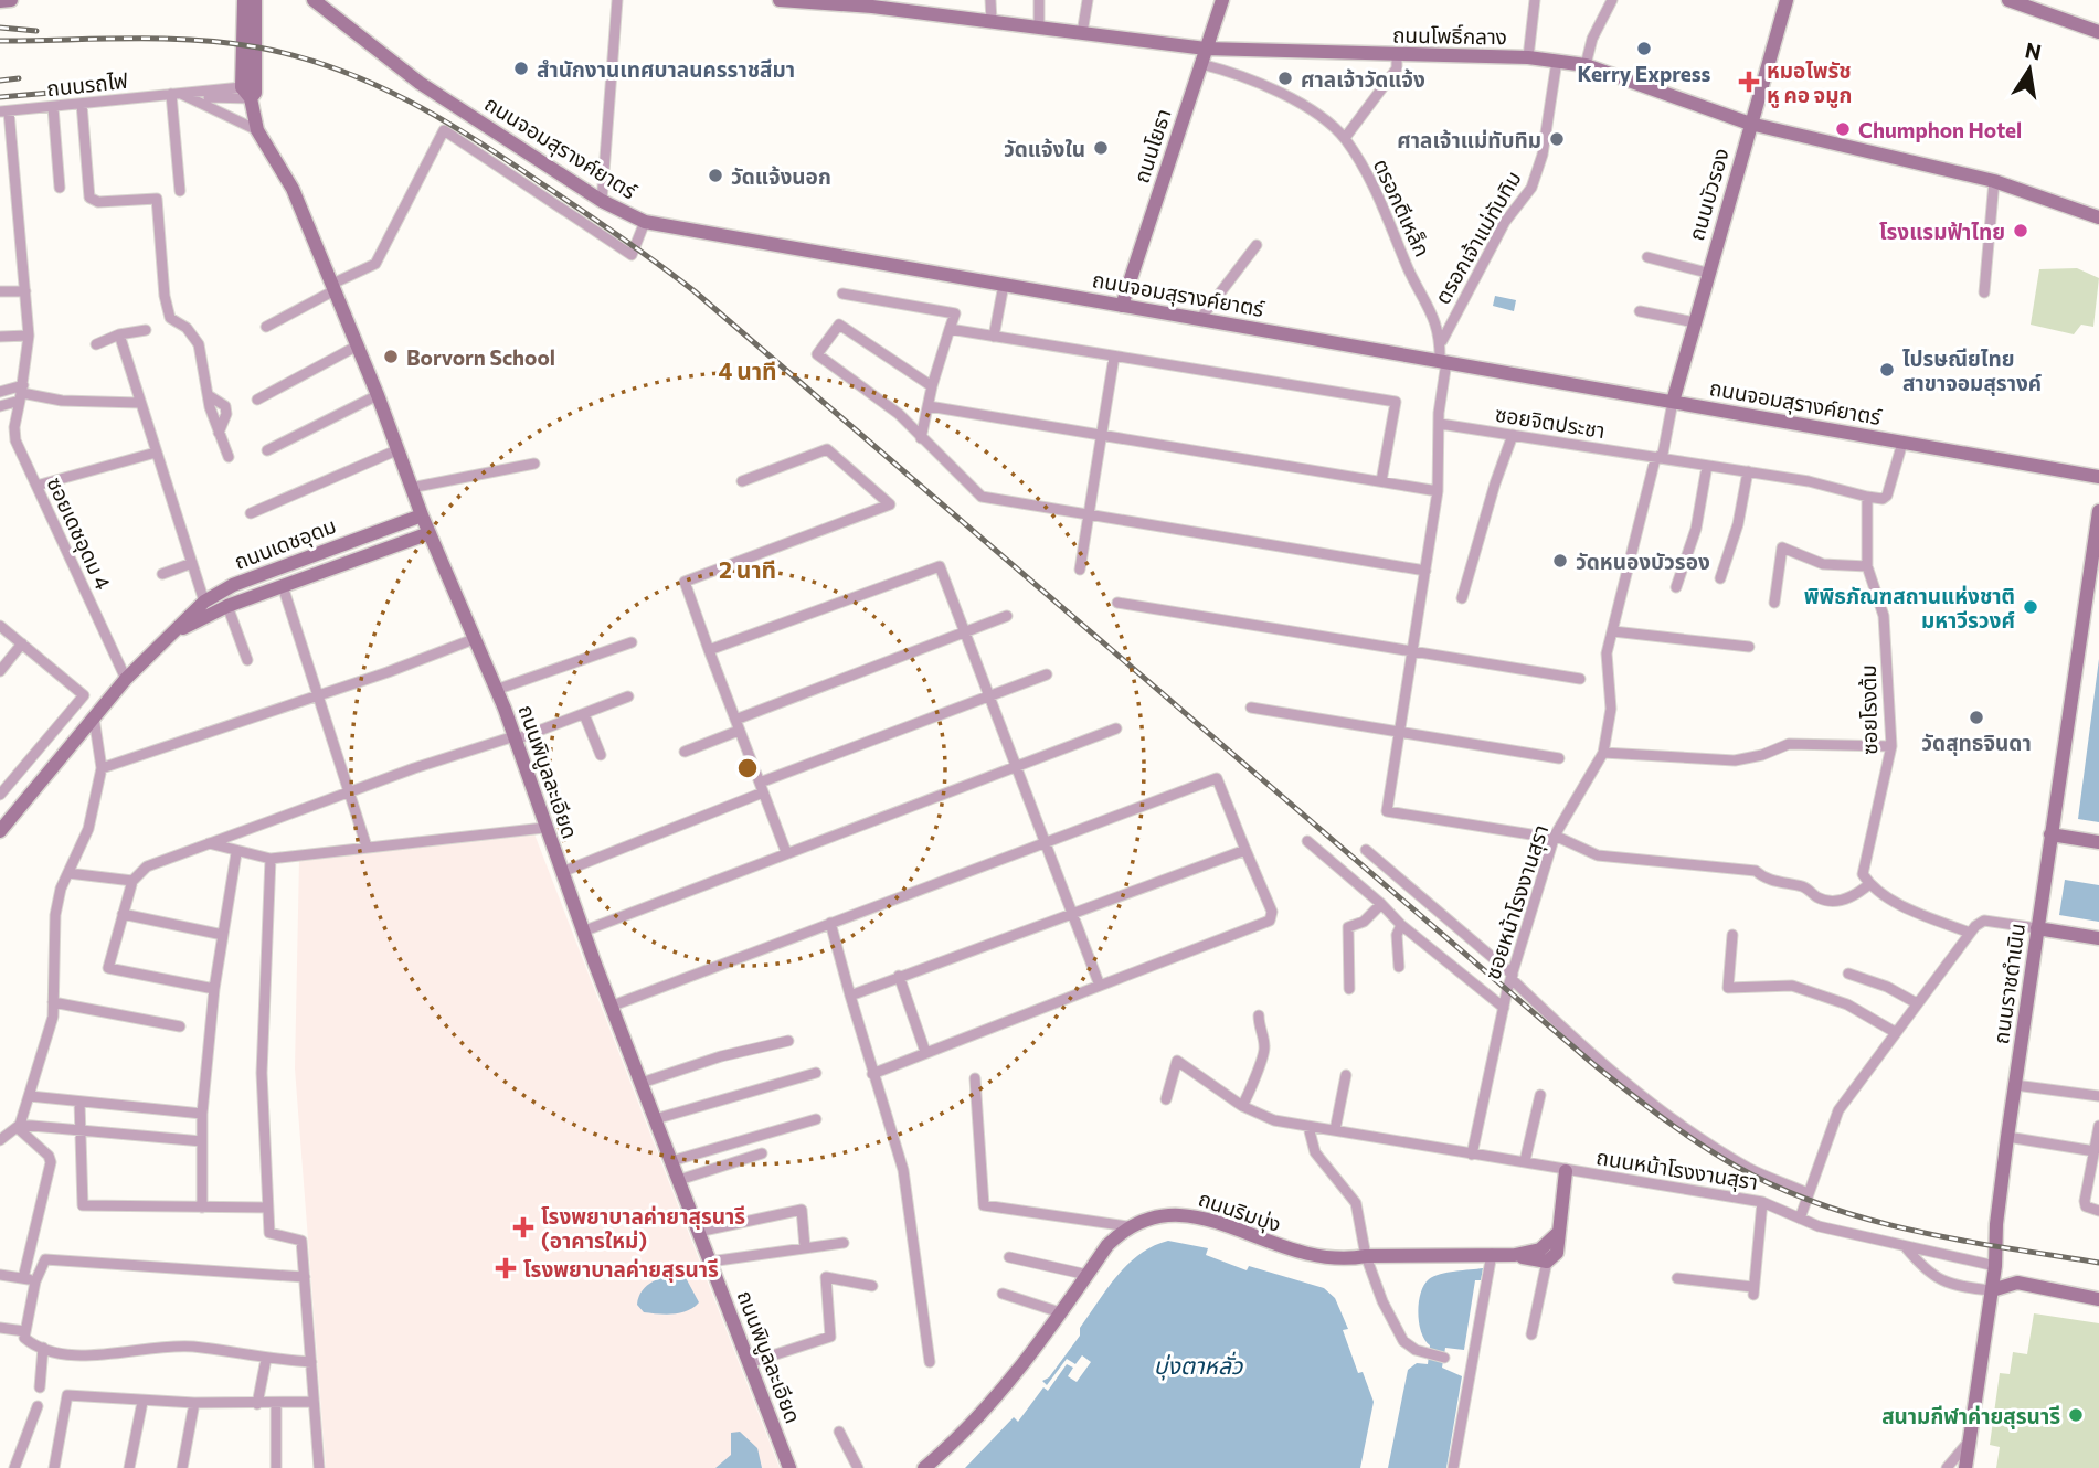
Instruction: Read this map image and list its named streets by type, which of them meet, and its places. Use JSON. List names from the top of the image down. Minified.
{"streets":{"main road":["ถนนโพธิ์กลาง","ถนนโยธา","ถนนจอมสุรางค์ยาตร์","ถนนบัวรอง","ถนนเดชอุดม","ถนนพิบูลละเอียด","ถนนราชดำเนิน","ถนนริมบุ่ง"],"street":["ถนนรถไฟ","ตรอกตีเหล็ก","ตรอกเจ้าแม่ทับทิม","ซอยจิตประชา","ซอยเดชอุดม 4","ซอยโรงต้ม","ซอยหน้าโรงงานสุรา","ถนนหน้าโรงงานสุรา"]},"crossings":[["ถนนโพธิ์กลาง","ถนนโยธา"],["ถนนโพธิ์กลาง","ถนนบัวรอง"],["ถนนโพธิ์กลาง","ตรอกเจ้าแม่ทับทิม"],["ถนนรถไฟ","ซอยเดชอุดม 4"],["ถนนรถไฟ","ถนนพิบูลละเอียด"],["ถนนโยธา","ถนนจอมสุรางค์ยาตร์"],["ถนนโยธา","ตรอกตีเหล็ก"],["ถนนจอมสุรางค์ยาตร์","ถนนบัวรอง"],["ถนนจอมสุรางค์ยาตร์","ซอยหน้าโรงงานสุรา"],["ถนนบัวรอง","ซอยหน้าโรงงานสุรา"],["ตรอกตีเหล็ก","ตรอกเจ้าแม่ทับทิม"],["ซอยจิตประชา","ซอยหน้าโรงงานสุรา"],["ซอยเดชอุดม 4","ถนนเดชอุดม"],["ถนนเดชอุดม","ถนนพิบูลละเอียด"],["ซอยหน้าโรงงานสุรา","ถนนหน้าโรงงานสุรา"],["ถนนราชดำเนิน","ถนนหน้าโรงงานสุรา"]],"water":["บุ่งตาหลั่ว"],"places":{"other":["Kerry Express","สำนักงานเทศบาลนครราชสีมา","ศาลเจ้าวัดแจ้ง","Chumphon Hotel","ศาลเจ้าแม่ทับทิม","วัดแจ้งใน","วัดแจ้งนอก","โรงแรมฟ้าไทย","Borvorn School","ไปรษณียไทย สาขาจอมสุรางค์","วัดหนองบัวรอง","พิพิธภัณฑสถานแห่งชาติ มหาวีรวงศ์","วัดสุทธจินดา","สนามกีฬาค่ายสุรนารี"],"health":["หมอไพรัช หู คอ จมูก","โรงพยาบาลค่ายาสุรนารี (อาคารใหม่)","โรงพยาบาลค่ายสุรนารี"]},"north":"top","rings":["4 นาที","2 นาที"]}
